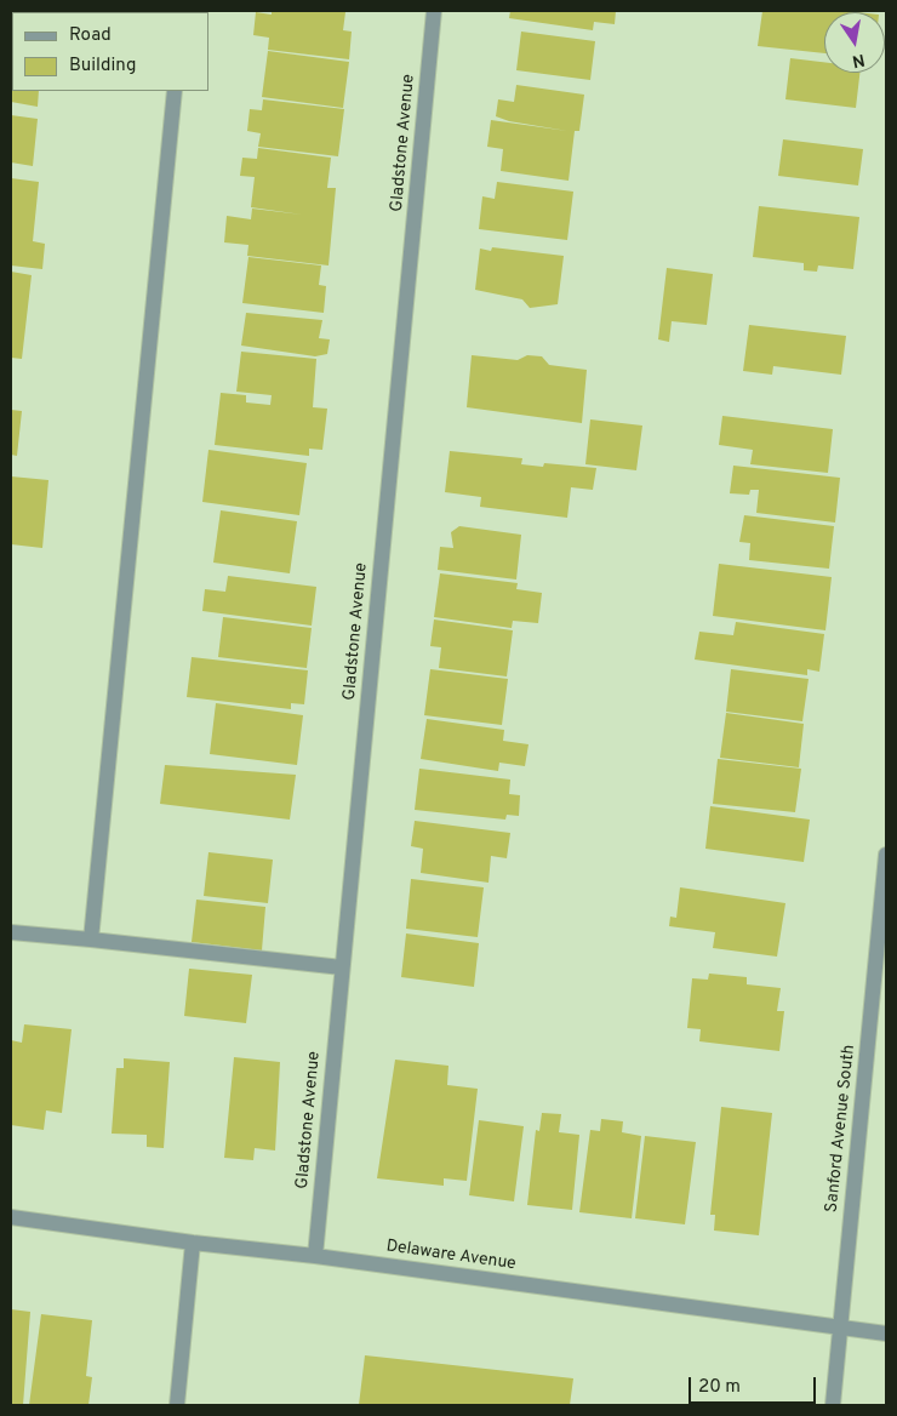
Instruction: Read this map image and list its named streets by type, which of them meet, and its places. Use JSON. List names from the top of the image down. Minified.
{"streets":{"street":["Gladstone Avenue","Sanford Avenue South","Delaware Avenue"]},"crossings":[["Gladstone Avenue","Delaware Avenue"],["Sanford Avenue South","Delaware Avenue"]],"legend":["Road","Building"],"scale_bar":"20 m","north":"bottom"}
